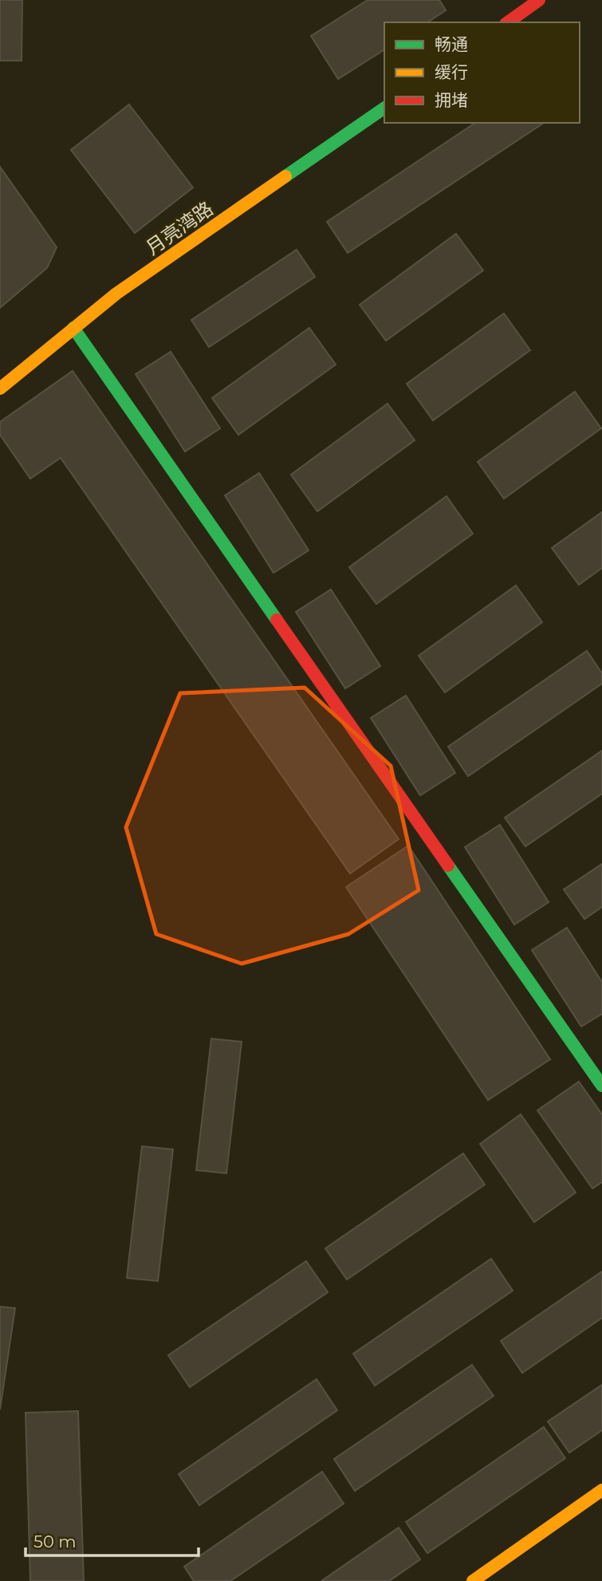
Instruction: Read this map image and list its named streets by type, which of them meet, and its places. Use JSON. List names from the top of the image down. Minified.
{"streets":{"street":["月亮湾路"]},"legend":["畅通","缓行","拥堵"],"scale_bar":"50 m"}
